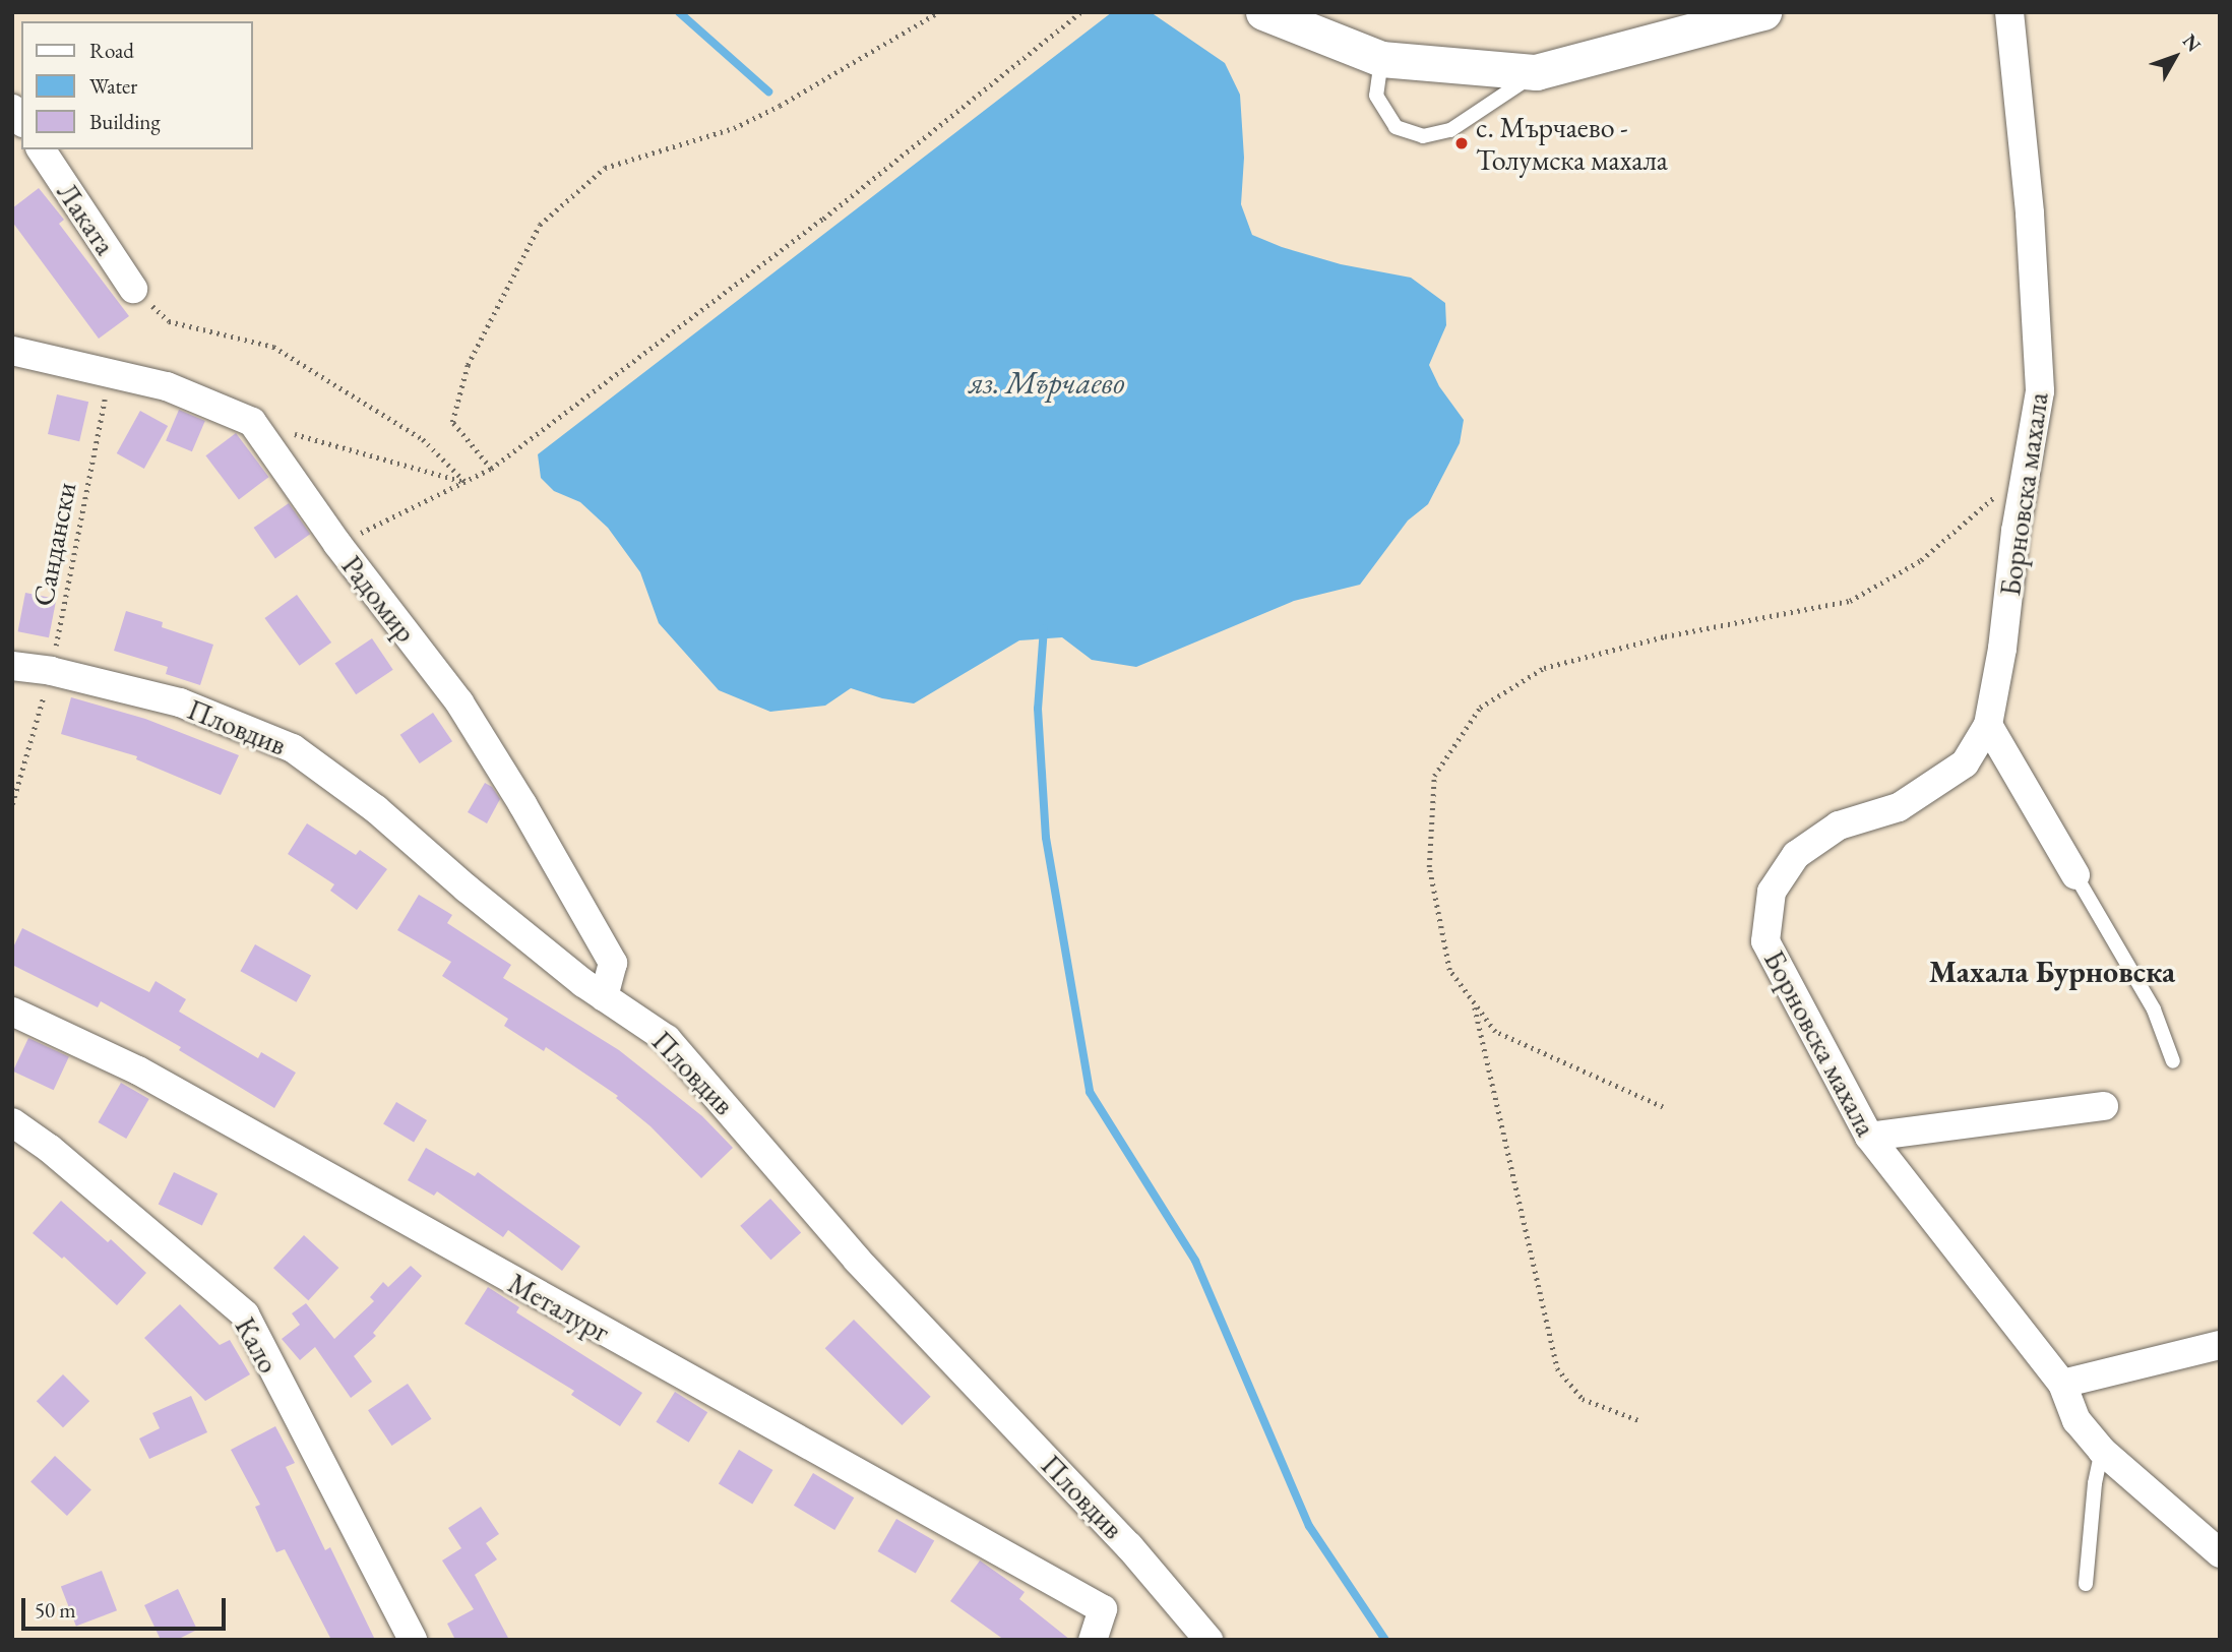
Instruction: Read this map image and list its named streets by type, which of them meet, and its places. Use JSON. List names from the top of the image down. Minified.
{"streets":{"street":["Лаката","Борновска махала","Радомир","Пловдив","Металург","Кало"],"path":["Сандански"]},"crossings":[["Сандански","Пловдив"],["Радомир","Пловдив"]],"districts":["Махала Бурновска"],"water":["яз. Мърчаево"],"places":["с. Мърчаево - Толумска махала"],"legend":["Road","Water","Building"],"scale_bar":"50 m","north":"top right"}
